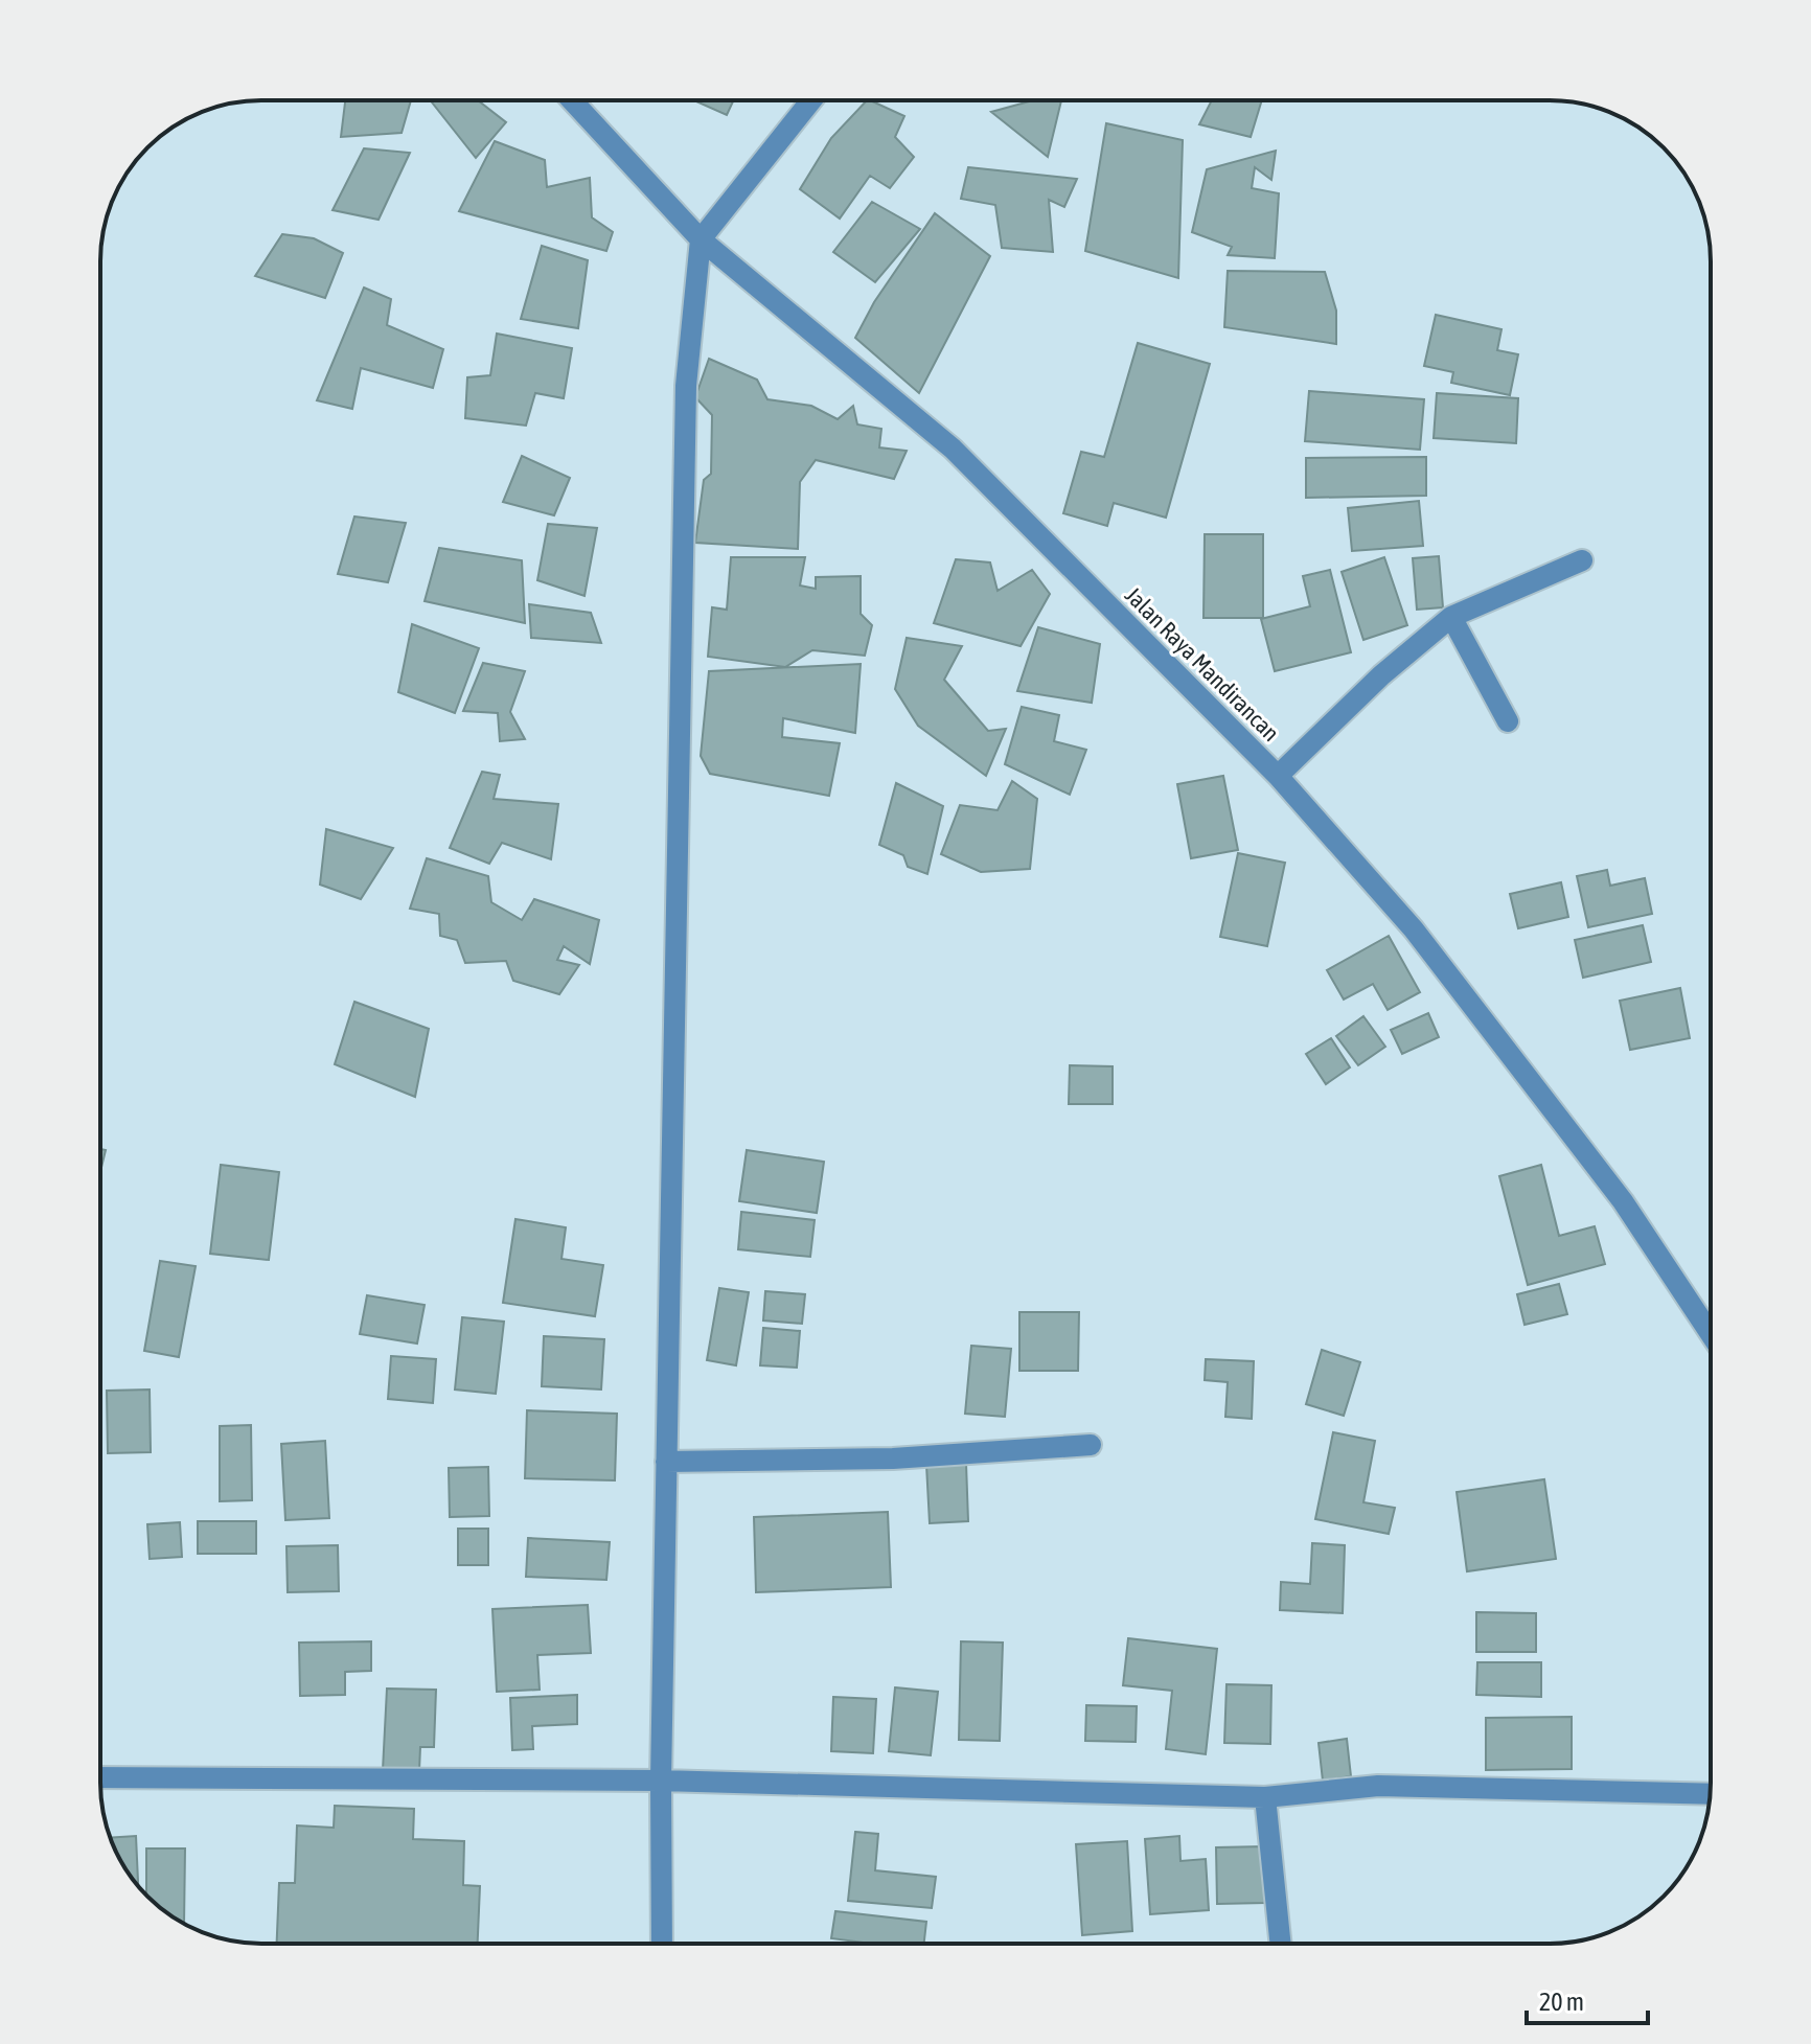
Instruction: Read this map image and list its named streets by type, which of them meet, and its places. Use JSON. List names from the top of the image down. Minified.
{"streets":{"street":["Jalan Raya Mandirancan"]},"scale_bar":"20 m"}
